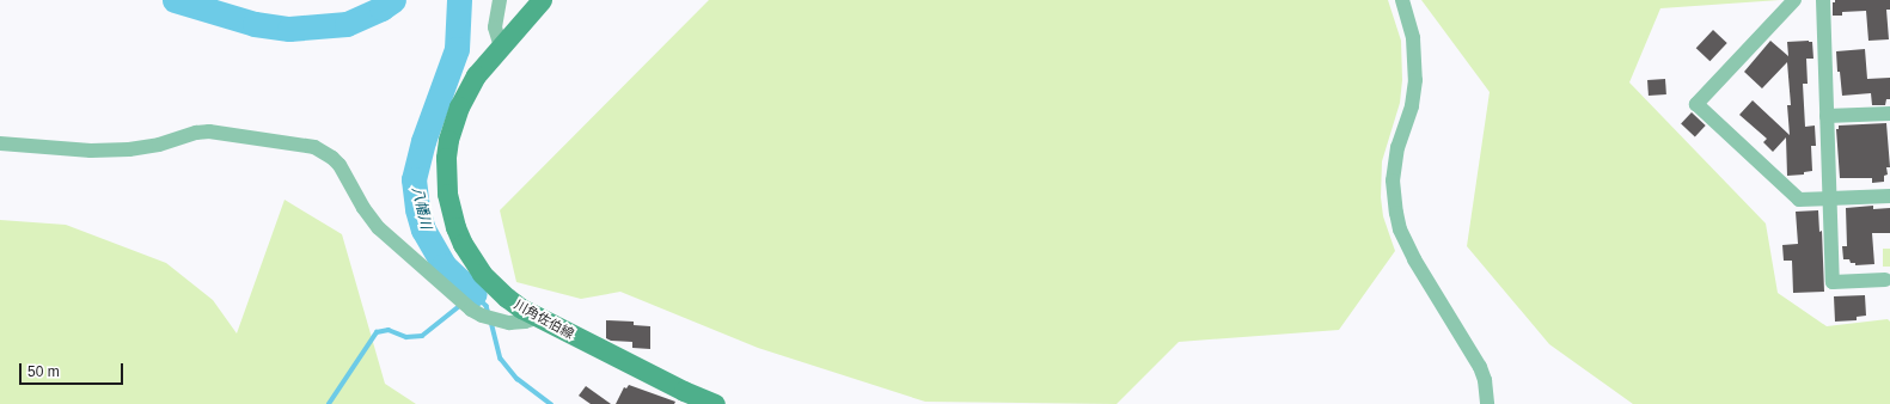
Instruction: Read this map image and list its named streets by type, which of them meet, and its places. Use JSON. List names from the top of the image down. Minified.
{"streets":{"main road":["川角佐伯線"]},"water":["八幡川"],"scale_bar":"50 m"}
